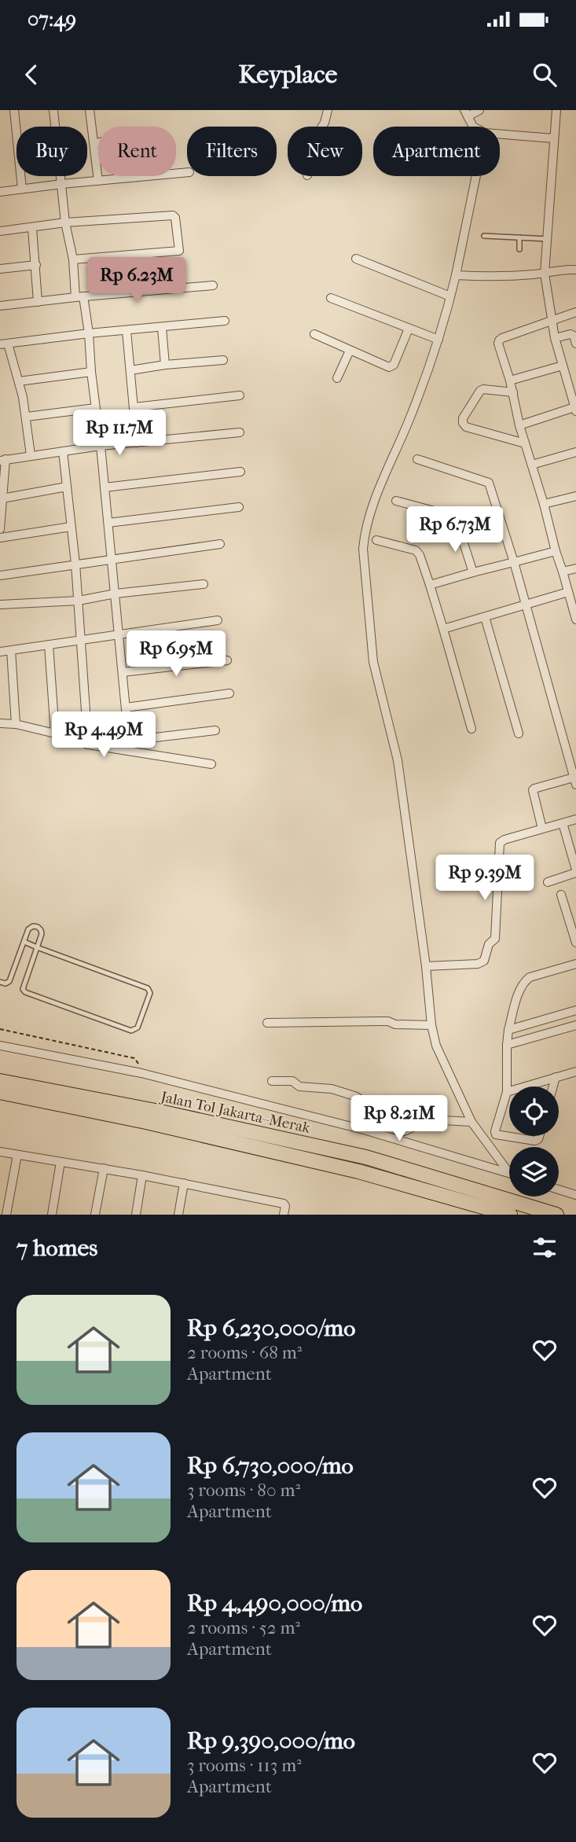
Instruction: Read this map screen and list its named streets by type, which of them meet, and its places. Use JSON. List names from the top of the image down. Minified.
{"streets":{"highway":["Jalan Tol Jakarta–Merak"]},"page":{"status":"07:49","header":"Keyplace","chip":["Buy","Rent","Filters","New","Apartment"],"price":["Rp 6.23M","Rp 11.7M","Rp 6.73M","Rp 6.95M","Rp 4.49M","Rp 9.39M","Rp 8.21M"],"heading":"7 homes","list":[{"name":"Rp 6,230,000/mo","note":"2 rooms · 68 m² · Apartment"},{"name":"Rp 6,730,000/mo","note":"3 rooms · 80 m² · Apartment"},{"name":"Rp 4,490,000/mo","note":"2 rooms · 52 m² · Apartment"},{"name":"Rp 9,390,000/mo","note":"3 rooms · 113 m² · Apartment"}]}}
